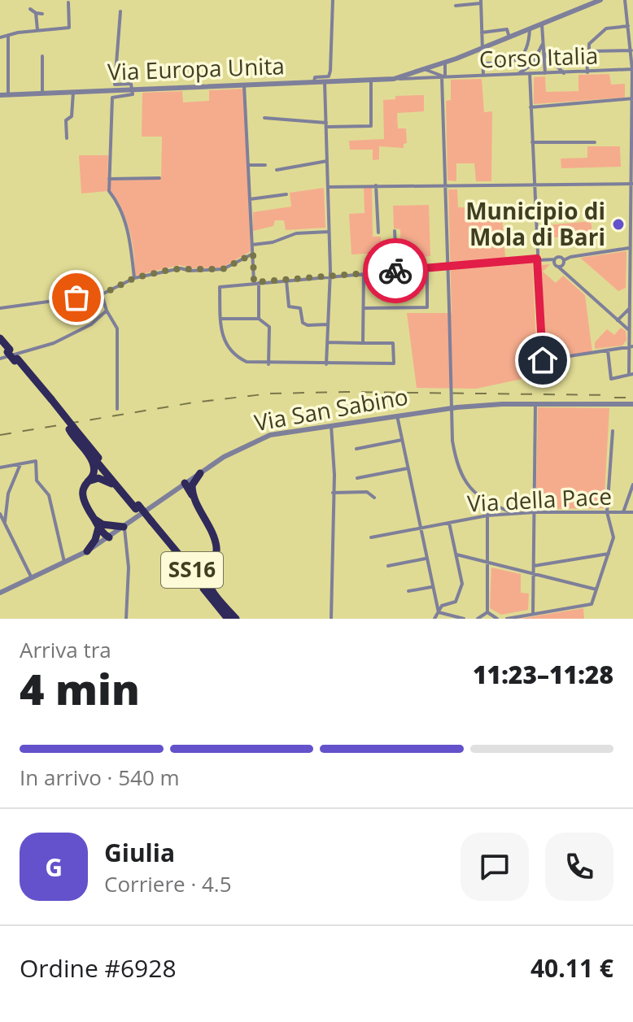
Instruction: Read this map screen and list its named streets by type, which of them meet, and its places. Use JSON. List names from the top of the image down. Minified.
{"streets":{"highway":["SS16"],"street":["Corso Italia","Via Europa Unita","Via San Sabino","Via della Pace"]},"crossings":[["Corso Italia","Via Europa Unita"]],"places":["Municipio di Mola di Bari"],"page":{"heading":["4 min","Arriva tra","11:23–11:28"],"panel":["Giulia","Corriere · 4.5","Ordine #6928","40.11 €"],"bar":"In arrivo · 540 m","round":"G"}}
